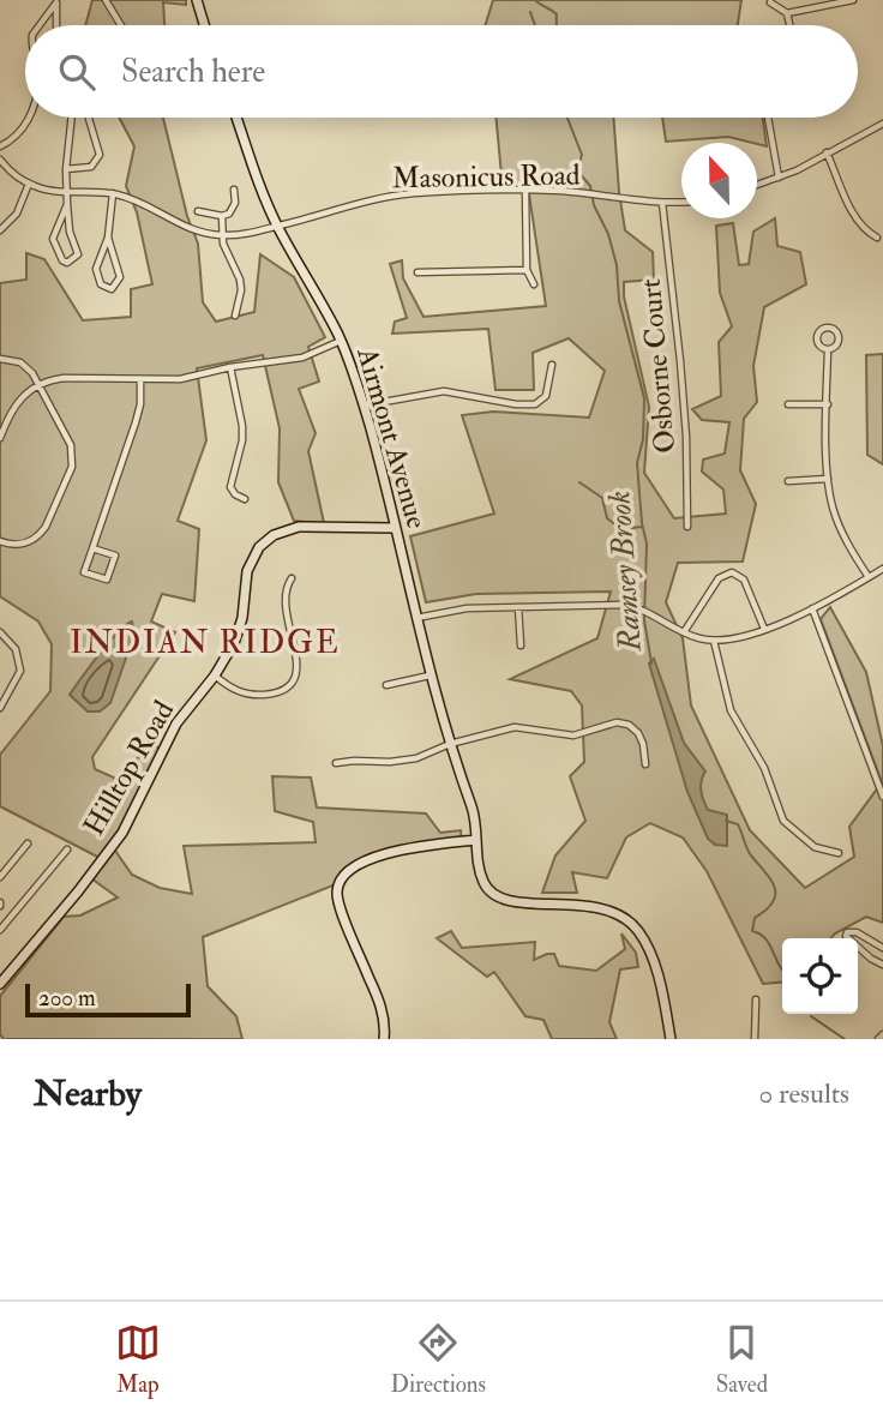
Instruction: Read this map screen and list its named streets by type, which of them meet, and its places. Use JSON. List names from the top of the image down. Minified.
{"streets":{"street":["Masonicus Road","Osborne Court","Airmont Avenue","Hilltop Road"]},"crossings":[["Masonicus Road","Osborne Court"],["Masonicus Road","Airmont Avenue"],["Airmont Avenue","Hilltop Road"]],"districts":["INDIAN RIDGE"],"water":["Ramsey Brook"],"scale_bar":"200 m","north":"top","page":{"search":"Search here","scale":"200 m","heading":["Nearby","0 results"],"nav":["Map","Directions","Saved"]}}
